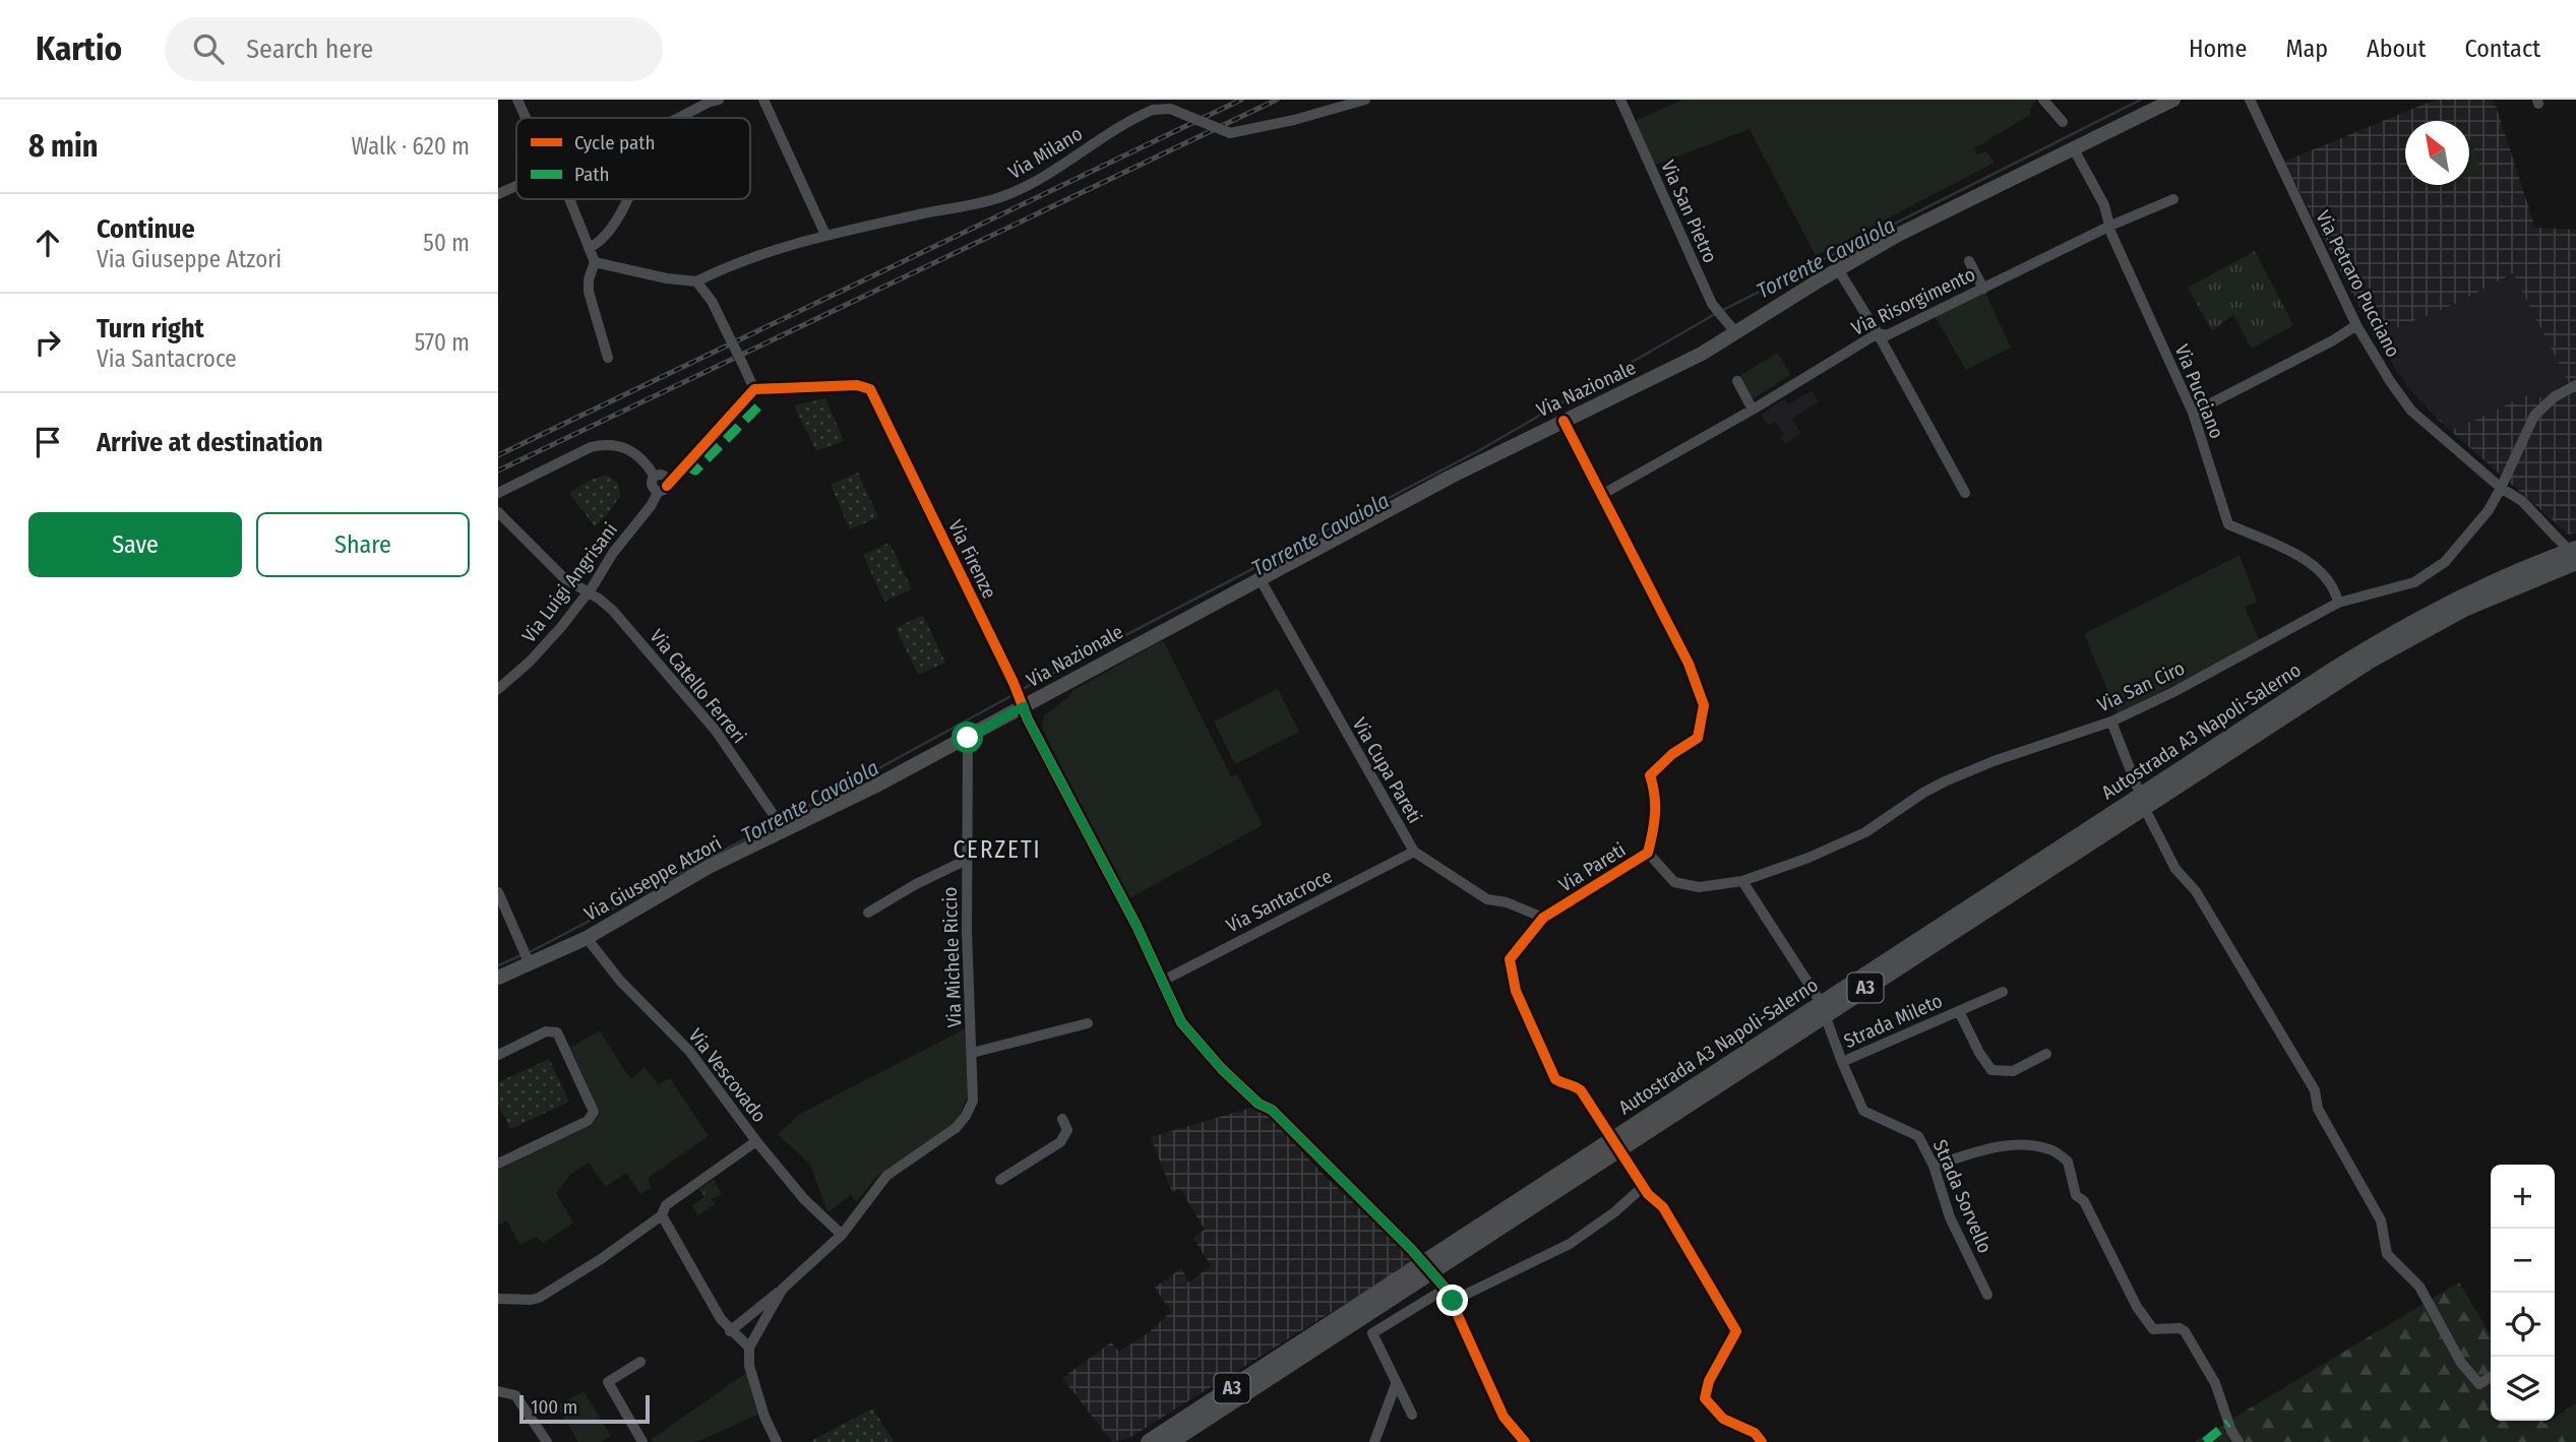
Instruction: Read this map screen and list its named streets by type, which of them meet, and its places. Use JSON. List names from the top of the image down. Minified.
{"streets":{"highway":["Autostrada A3 Napoli-Salerno","A3"],"main road":["Via Nazionale","Via Giuseppe Atzori"],"street":["Via Milano","Via San Pietro","Via Petraro Pucciano","Via Risorgimento","Via Pucciano","Via Firenze","Via Luigi Angrisani","Via Catello Ferreri","Via San Ciro","Via Cupa Pareti","Via Pareti","Via Santacroce","Via Michele Riccio","Strada Mileto","Via Vescovado","Strada Sorvello"]},"crossings":[["Via San Pietro","Via Nazionale"],["Via Petraro Pucciano","Via San Ciro"],["Via Petraro Pucciano","Autostrada A3 Napoli-Salerno"],["Via Risorgimento","Via Pucciano"],["Via Risorgimento","Via Pareti"],["Via Nazionale","Via Pucciano"],["Via Nazionale","Via Firenze"],["Via Nazionale","Via Cupa Pareti"],["Via Nazionale","Via Pareti"],["Via Nazionale","Via Giuseppe Atzori"],["Via Pucciano","Via San Ciro"],["Via Firenze","Via Luigi Angrisani"],["Via Firenze","Via Giuseppe Atzori"],["Via Luigi Angrisani","Via Catello Ferreri"],["Via San Ciro","Via Pareti"],["Via Cupa Pareti","Via Pareti"],["Via Cupa Pareti","Via Santacroce"],["Via Giuseppe Atzori","Via Michele Riccio"],["Via Giuseppe Atzori","Via Vescovado"],["Via Michele Riccio","Via Vescovado"],["Strada Mileto","Strada Sorvello"]],"districts":["CERZETI"],"water":["Torrente Cavaiola"],"legend":["Cycle path","Path"],"scale_bar":"100 m","north":"top left","page":{"header":"Kartio","search":"Search here","nav":["Home","Map","About","Contact"],"heading":["8 min","Walk · 620 m"],"list":[["Continue","Via Giuseppe Atzori","50 m"],["Turn right","Via Santacroce","570 m"],"Arrive at destination"],"buttons":["Save","Share"],"map_buttons":["+","−"],"scale":"100 m"}}
